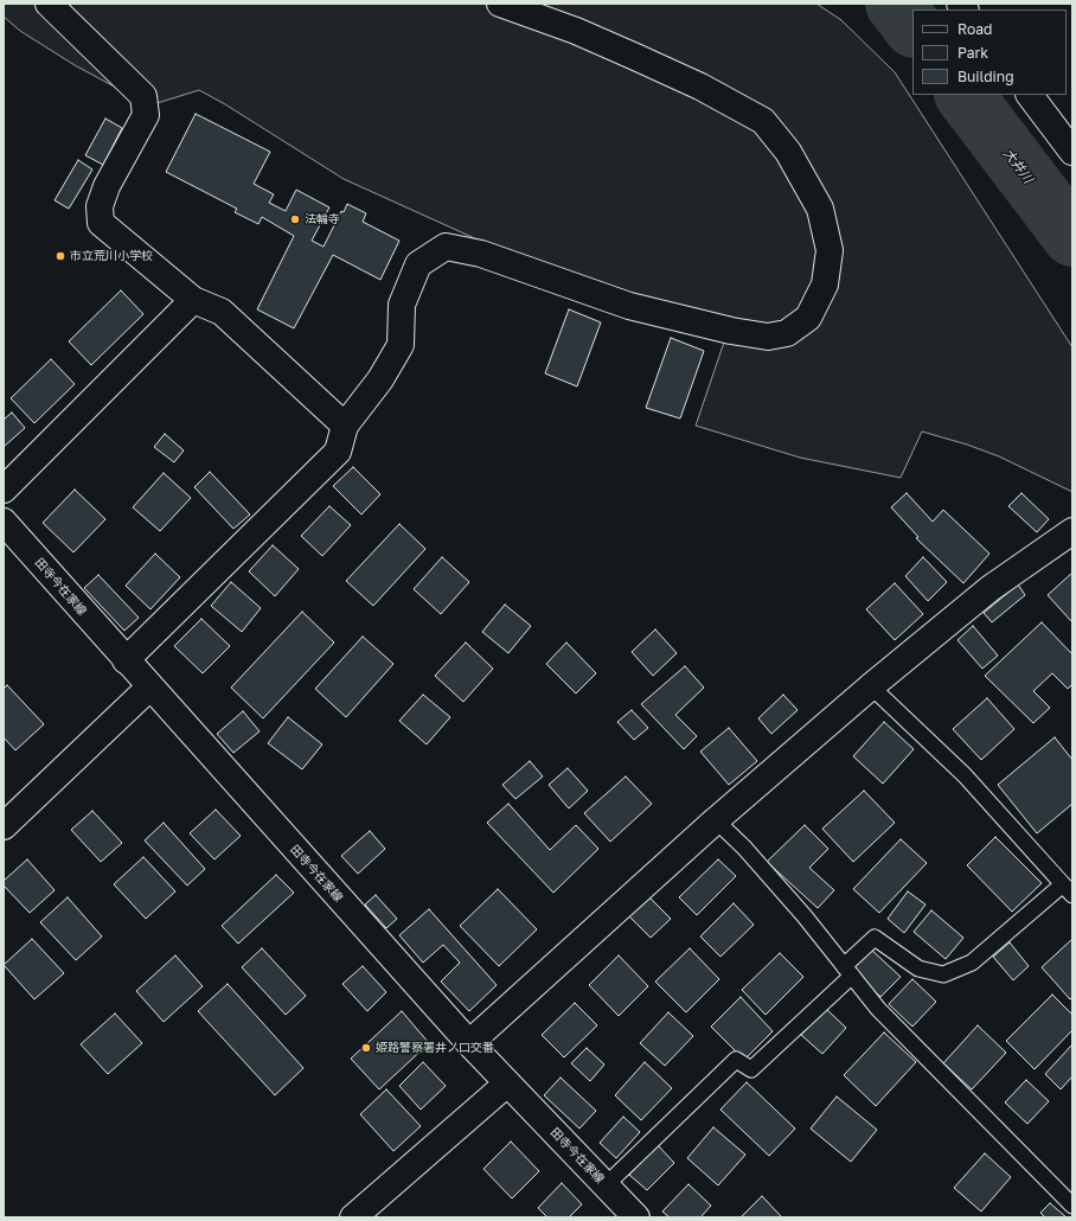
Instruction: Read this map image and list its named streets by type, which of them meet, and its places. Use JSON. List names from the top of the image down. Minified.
{"streets":{"street":["田寺今在家線"]},"water":["大井川"],"places":["法輪寺","市立荒川小学校","姫路警察署井ノ口交番"],"legend":["Road","Park","Building"]}
